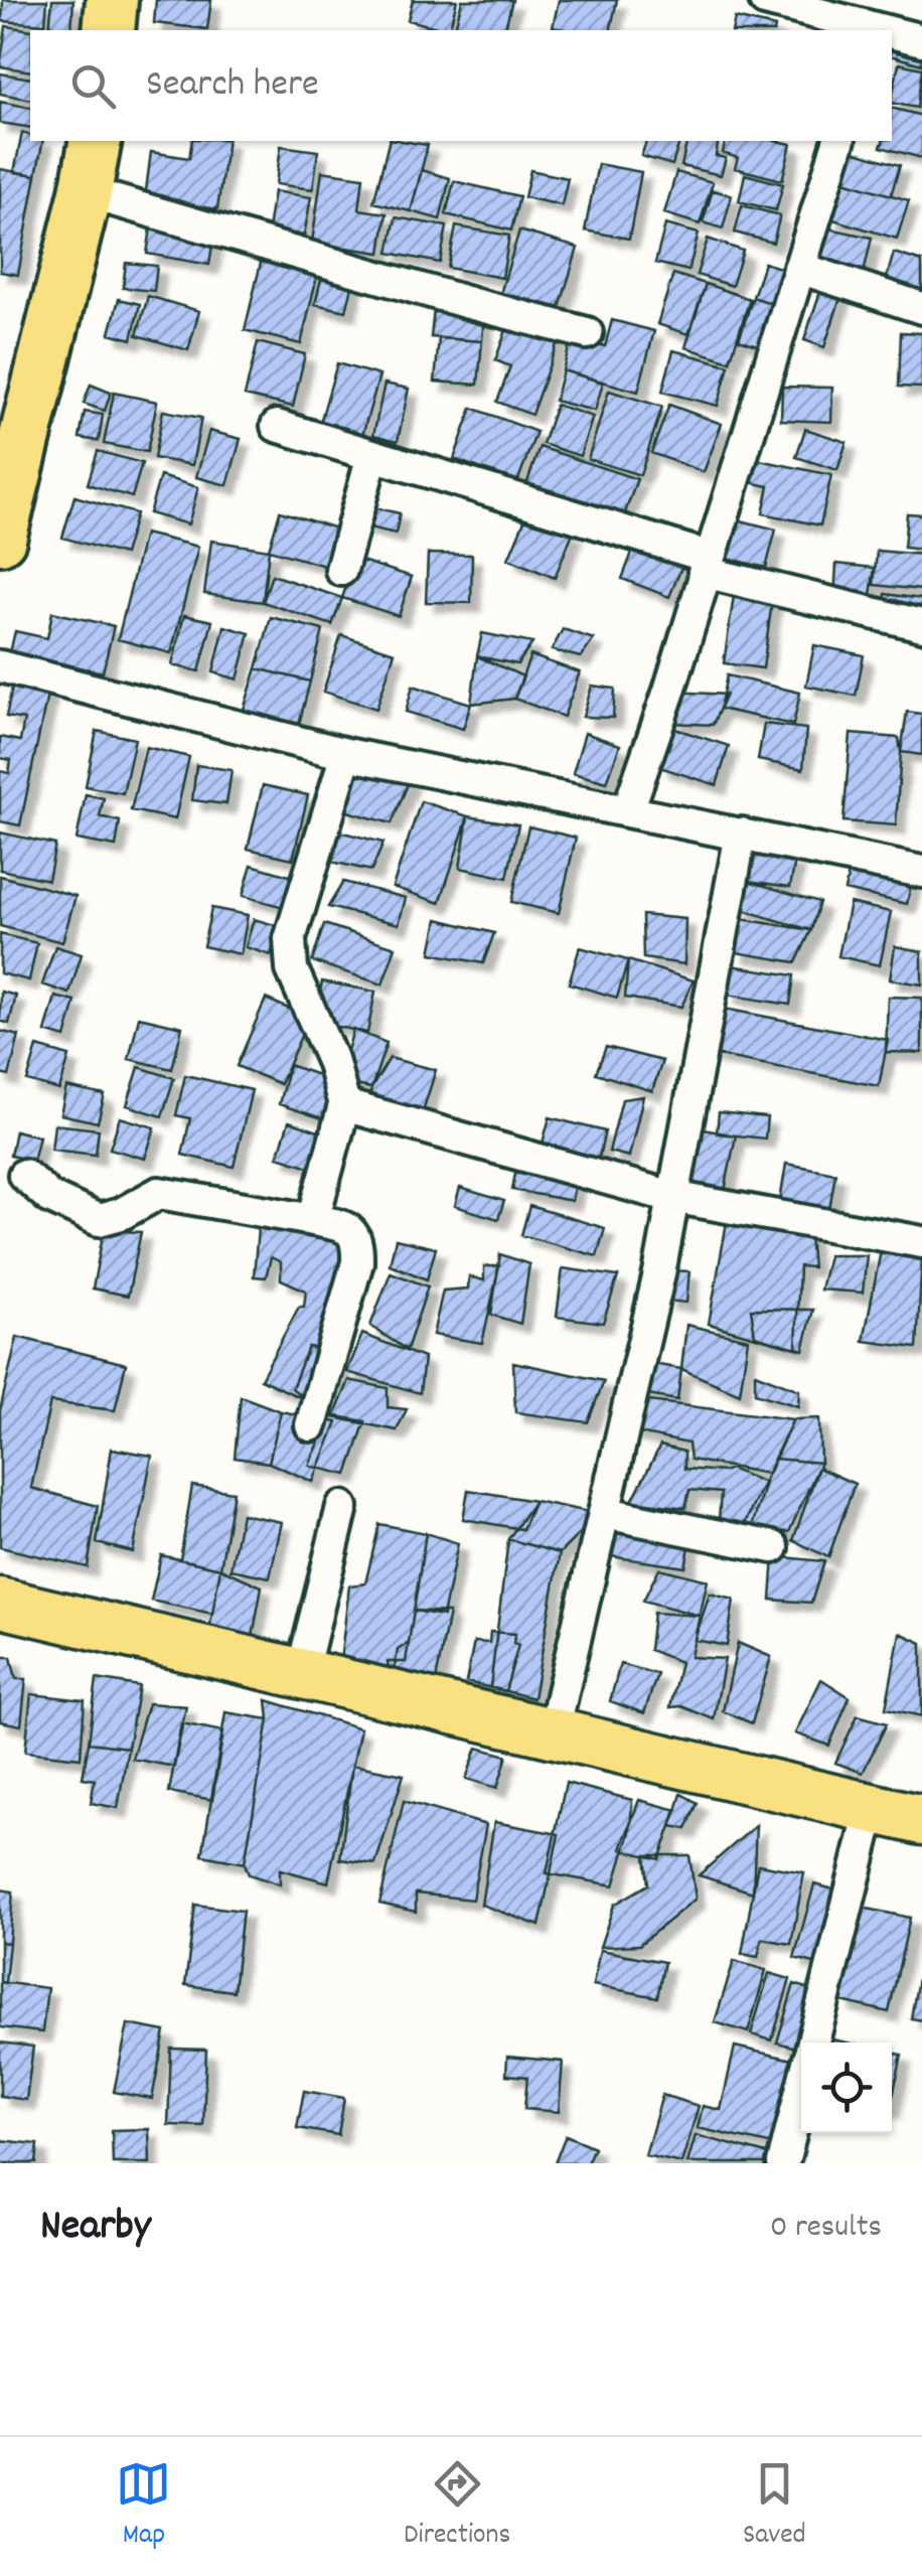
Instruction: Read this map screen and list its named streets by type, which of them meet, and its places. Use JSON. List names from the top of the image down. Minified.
{"page":{"search":"Search here","heading":["Nearby","0 results"],"nav":["Map","Directions","Saved"]}}
